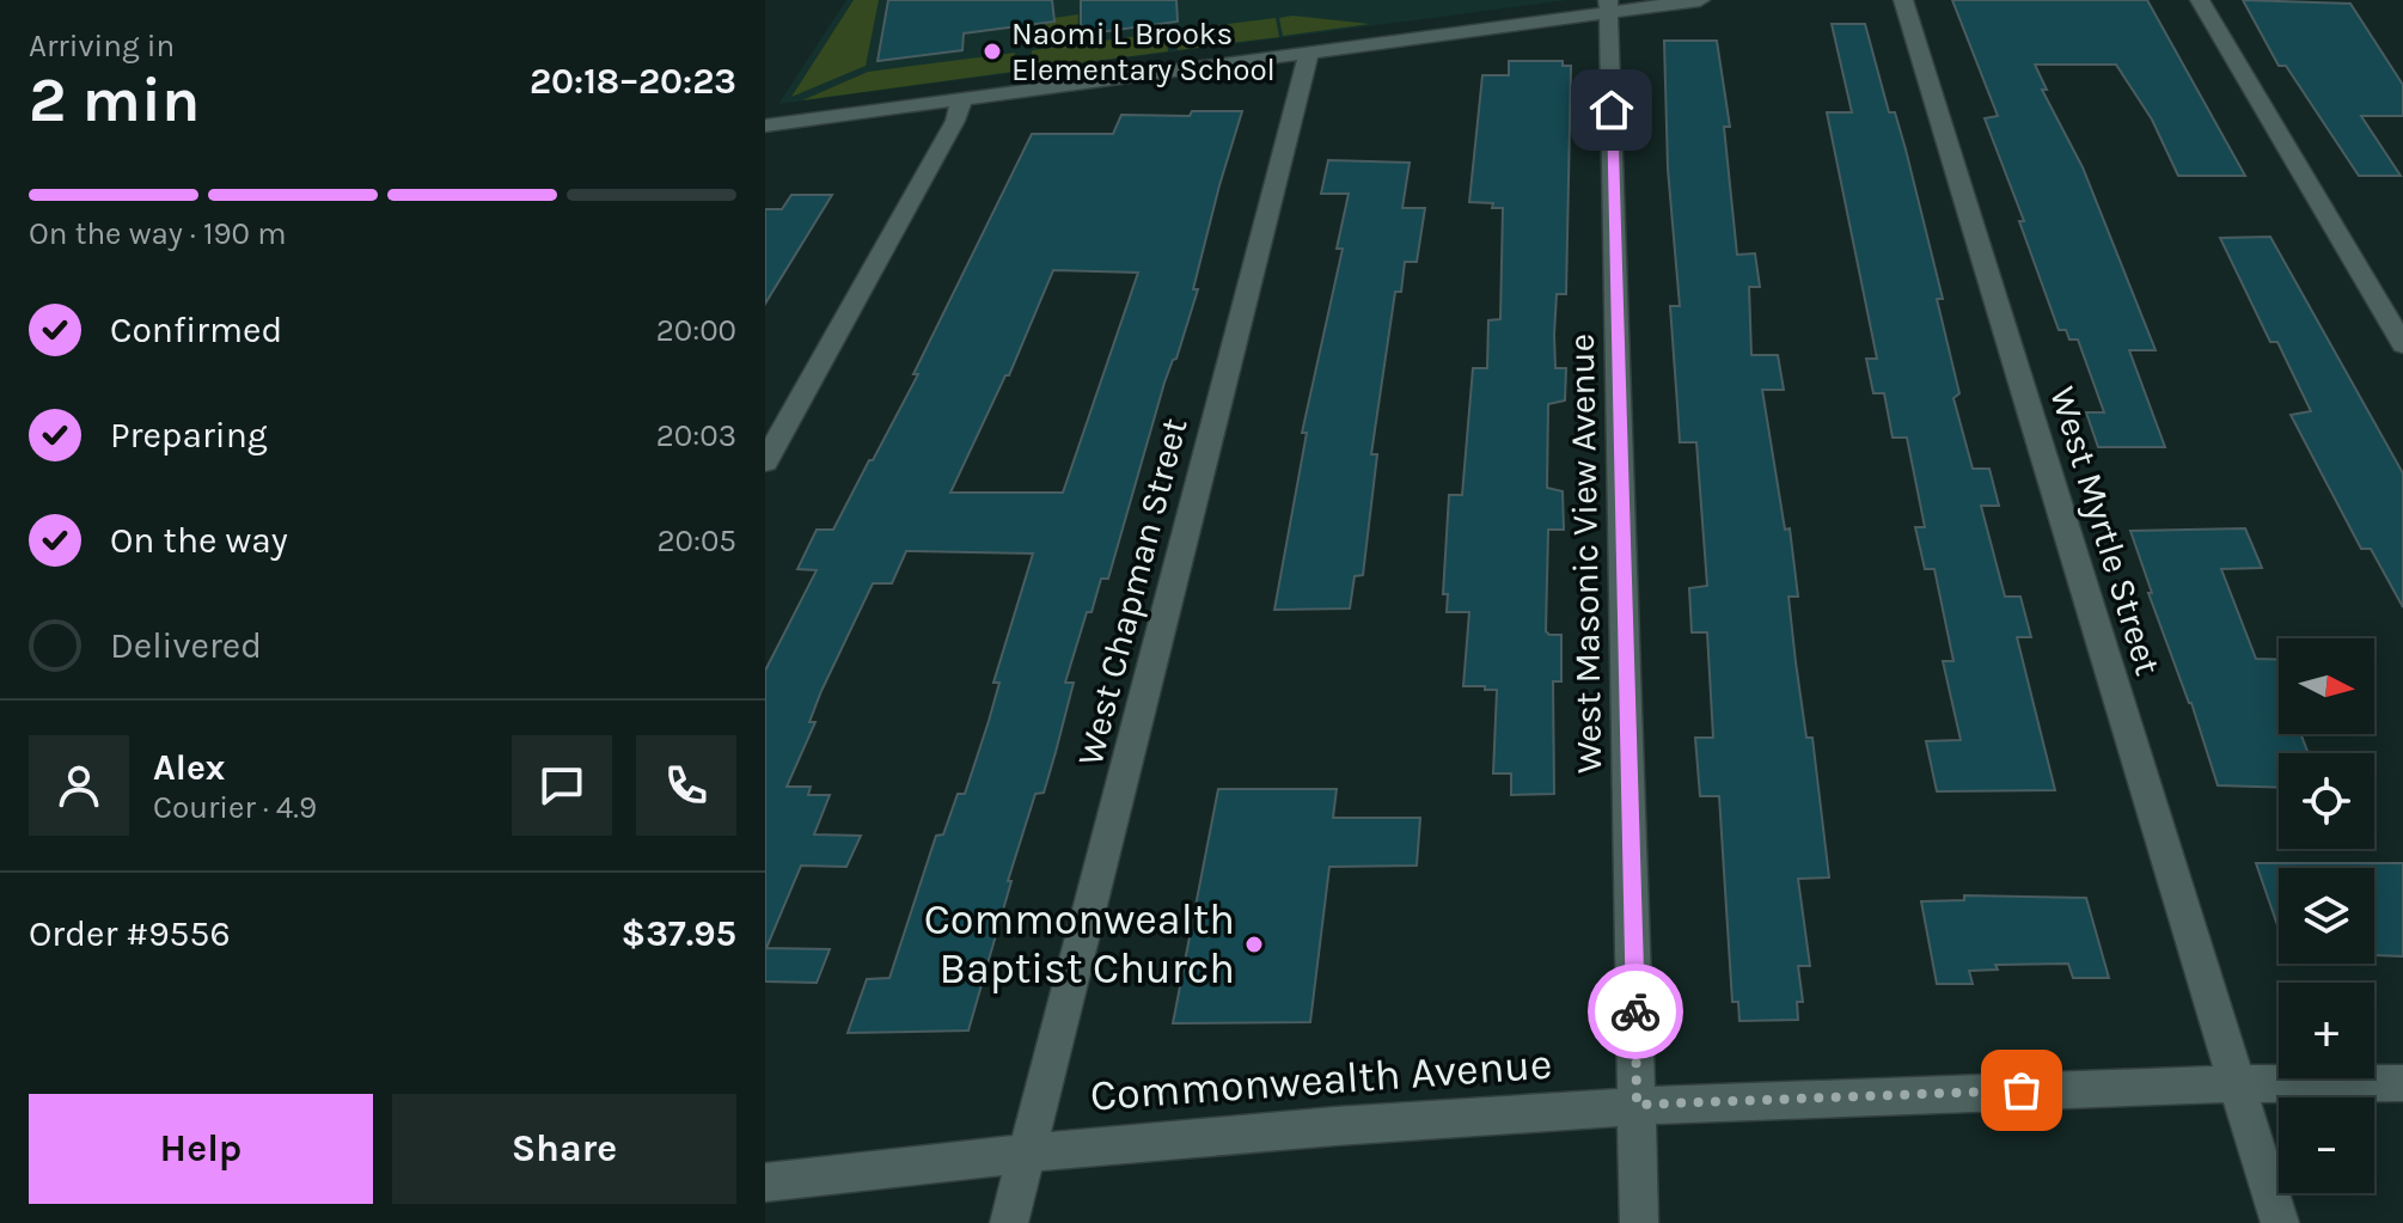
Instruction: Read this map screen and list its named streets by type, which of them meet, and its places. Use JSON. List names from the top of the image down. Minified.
{"streets":{"street":["West Myrtle Street","West Masonic View Avenue","West Chapman Street","Commonwealth Avenue"]},"crossings":[["West Myrtle Street","Commonwealth Avenue"],["West Masonic View Avenue","Commonwealth Avenue"],["West Chapman Street","Commonwealth Avenue"]],"places":["Naomi L Brooks Elementary School","Commonwealth Baptist Church"],"north":"right","page":{"heading":["2 min","Arriving in","20:18–20:23"],"panel":["Alex","Courier · 4.9","Order #9556","$37.95"],"bar":"On the way · 190 m","list":[["Confirmed","20:00"],["Preparing","20:03"],["On the way","20:05"],"Delivered"],"map_buttons":["+","−"],"buttons":["Help","Share"]}}
